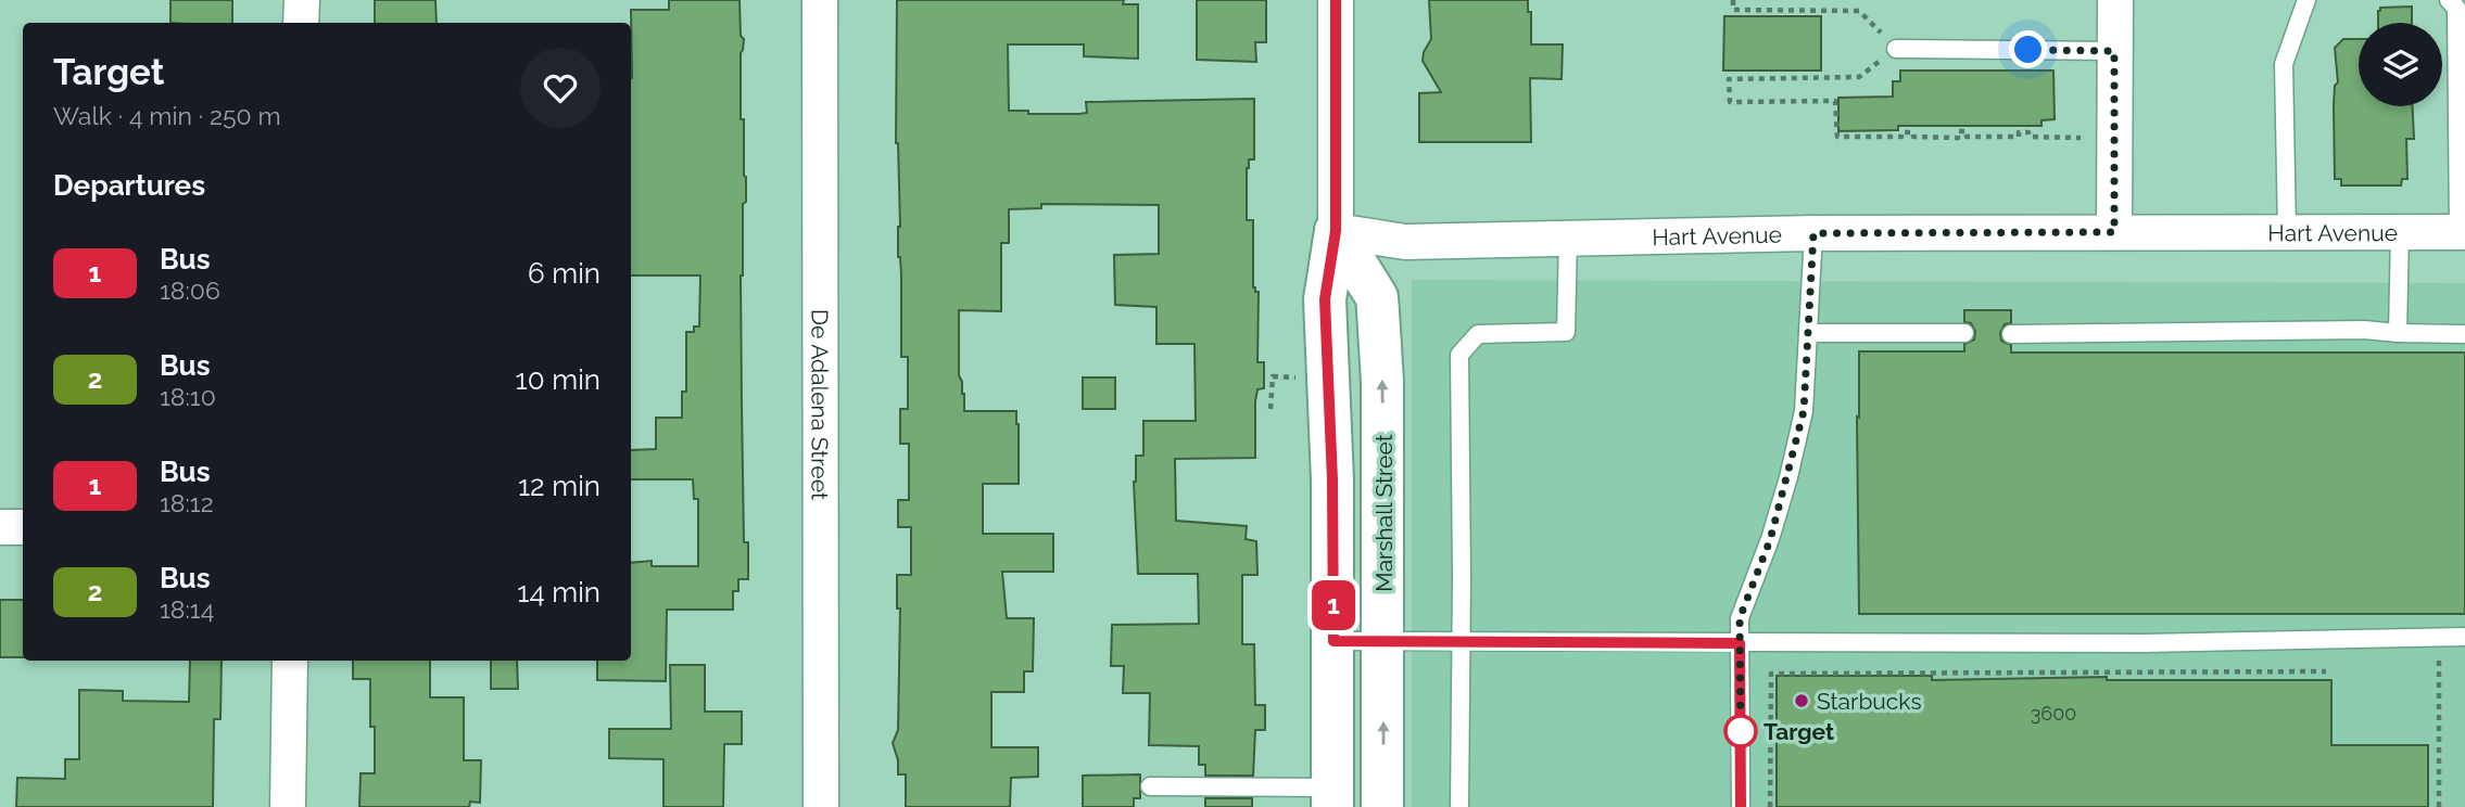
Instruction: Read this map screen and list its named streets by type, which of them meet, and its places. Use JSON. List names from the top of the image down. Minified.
{"streets":{"street":["Hart Avenue","De Adalena Street","Marshall Street"]},"crossings":[["Hart Avenue","Marshall Street"]],"places":["Starbucks","Target"],"lines":["bus line 1"],"house_numbers":["3600"],"page":{"on_map":"1","heading":[["Target","Walk · 4 min · 250 m"],"Departures"],"list":[{"mark":"1","name":"Bus","note":"18:06","value":"6 min"},{"mark":"2","name":"Bus","note":"18:10","value":"10 min"},{"mark":"1","name":"Bus","note":"18:12","value":"12 min"},{"mark":"2","name":"Bus","note":"18:14","value":"14 min"}]}}
